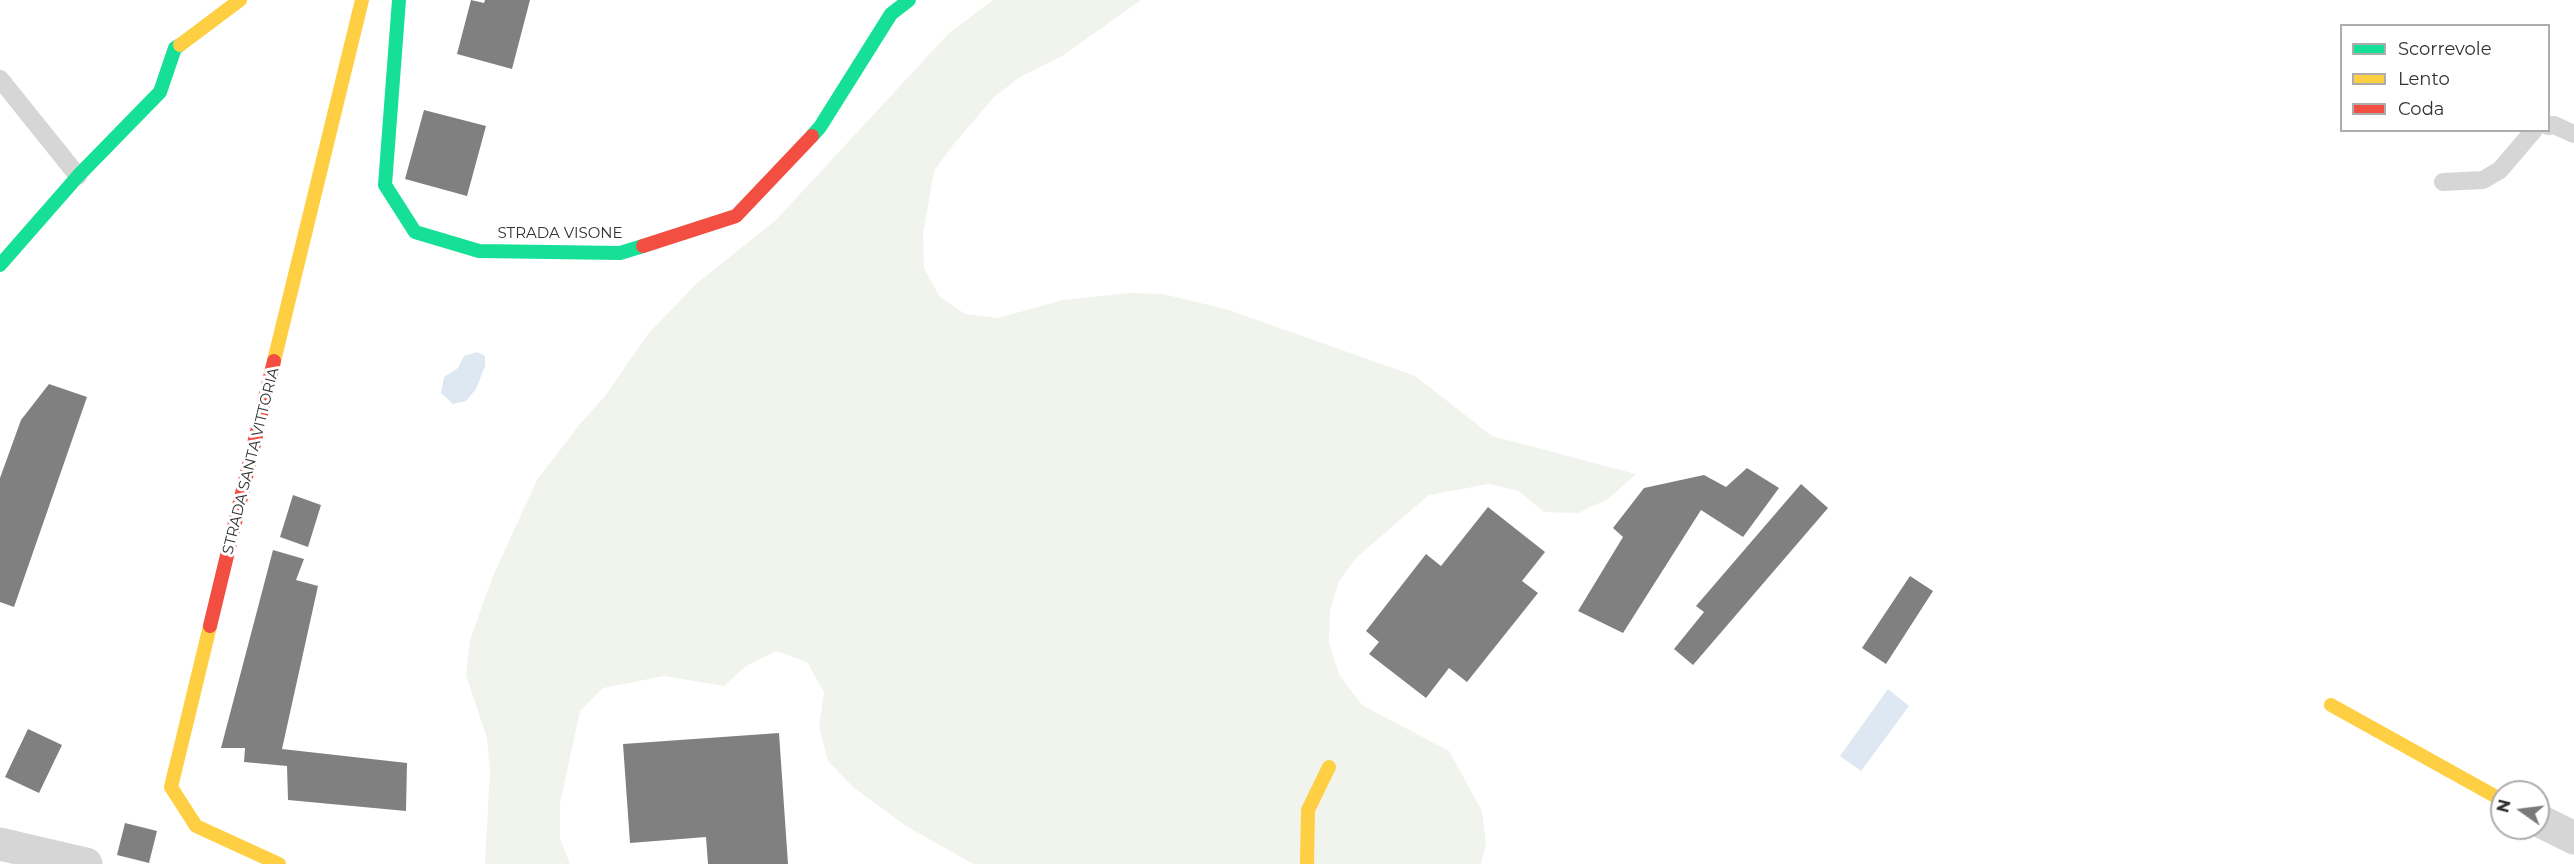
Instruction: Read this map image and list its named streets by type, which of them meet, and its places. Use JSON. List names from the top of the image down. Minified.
{"streets":{"street":["STRADA VISONE","STRADA SANTA VITTORIA"]},"legend":["Scorrevole","Lento","Coda"],"north":"left"}
